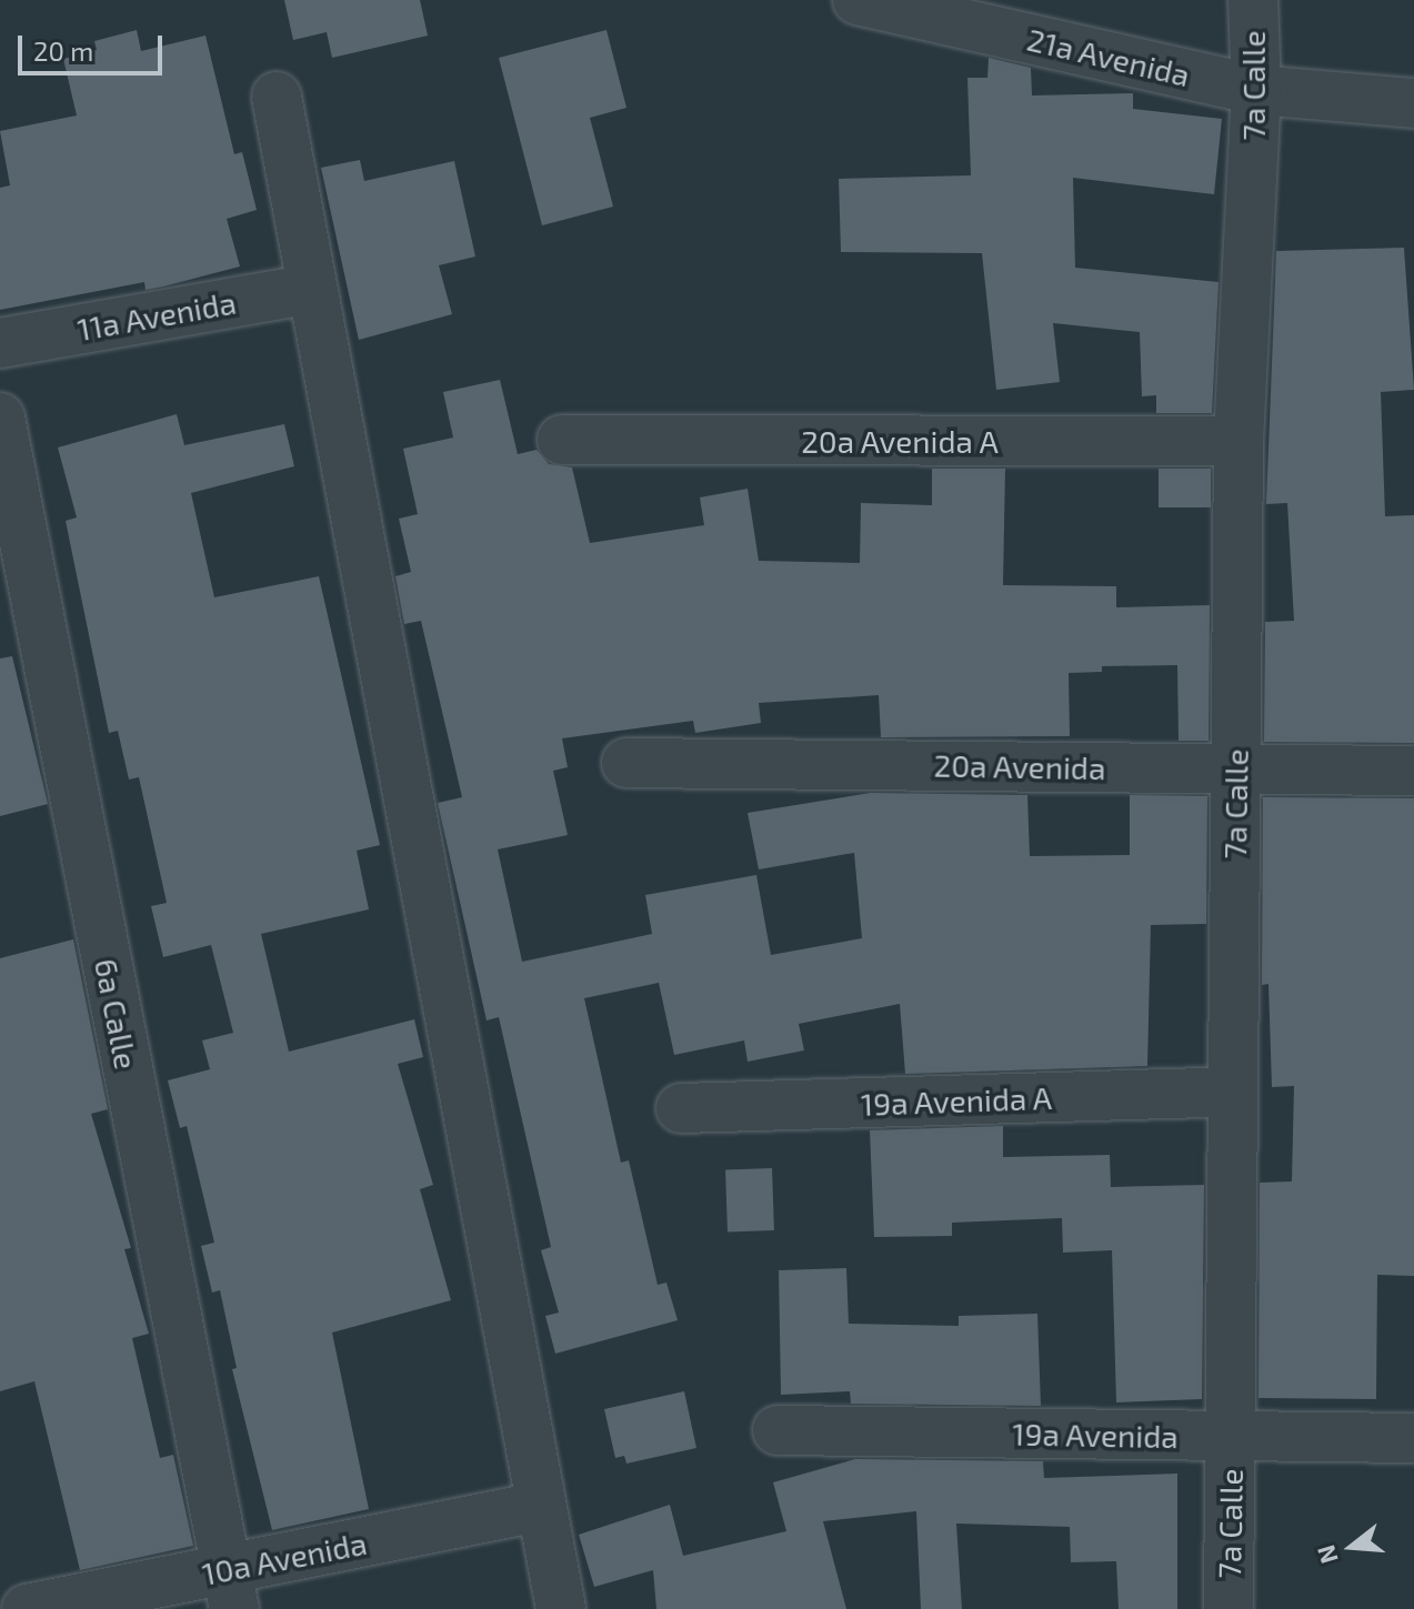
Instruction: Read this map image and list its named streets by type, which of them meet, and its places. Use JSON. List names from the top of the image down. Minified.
{"streets":{"street":["21a Avenida","7a Calle","11a Avenida","20a Avenida A","20a Avenida","6a Calle","19a Avenida A","19a Avenida","10a Avenida"]},"crossings":[["21a Avenida","7a Calle"],["7a Calle","20a Avenida A"],["7a Calle","20a Avenida"],["7a Calle","19a Avenida A"],["7a Calle","19a Avenida"],["6a Calle","10a Avenida"]],"scale_bar":"20 m","north":"left"}
